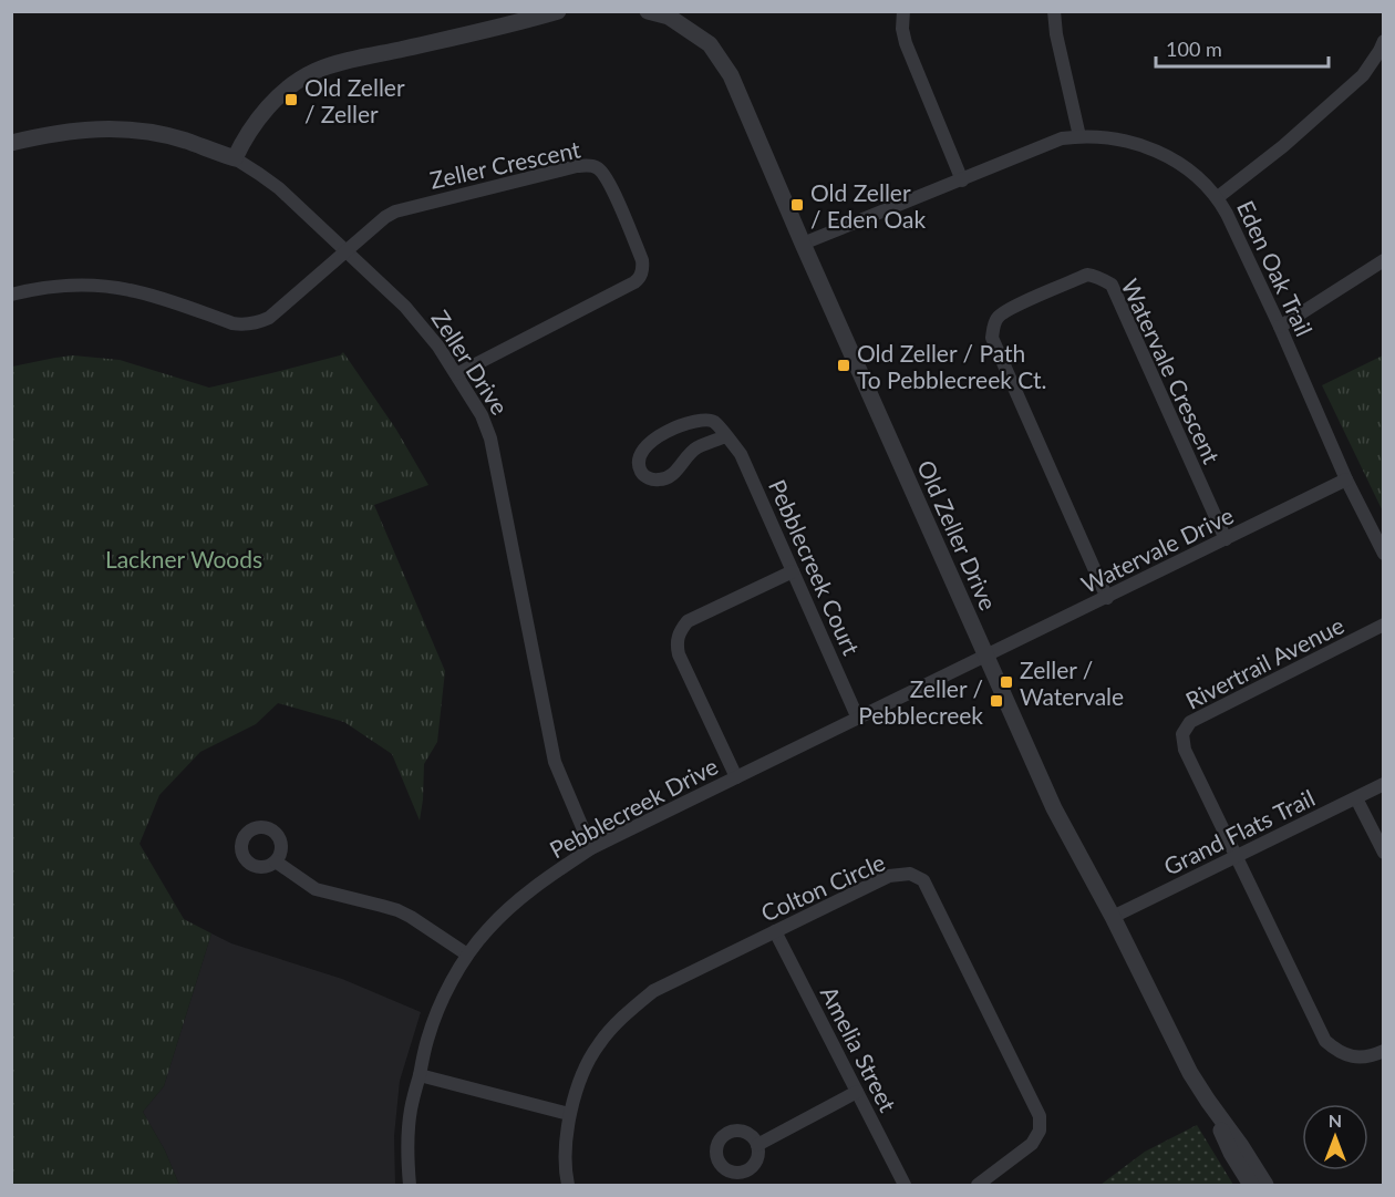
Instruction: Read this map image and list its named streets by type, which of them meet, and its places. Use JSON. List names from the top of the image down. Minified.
{"streets":{"street":["Zeller Crescent","Eden Oak Trail","Zeller Drive","Watervale Crescent","Old Zeller Drive","Watervale Drive","Pebblecreek Court","Rivertrail Avenue","Pebblecreek Drive","Grand Flats Trail","Colton Circle","Amelia Street"]},"crossings":[["Zeller Crescent","Zeller Drive"],["Eden Oak Trail","Old Zeller Drive"],["Eden Oak Trail","Watervale Drive"],["Zeller Drive","Pebblecreek Drive"],["Watervale Crescent","Watervale Drive"],["Old Zeller Drive","Watervale Drive"],["Old Zeller Drive","Pebblecreek Drive"],["Old Zeller Drive","Grand Flats Trail"],["Watervale Drive","Pebblecreek Drive"],["Pebblecreek Court","Pebblecreek Drive"],["Rivertrail Avenue","Grand Flats Trail"],["Colton Circle","Amelia Street"]],"parks":["Lackner Woods"],"places":{"transit":["Old Zeller / Zeller","Old Zeller / Eden Oak","Old Zeller / Path To Pebblecreek Ct.","Zeller / Watervale","Zeller / Pebblecreek"]},"scale_bar":"100 m","north":"top"}
